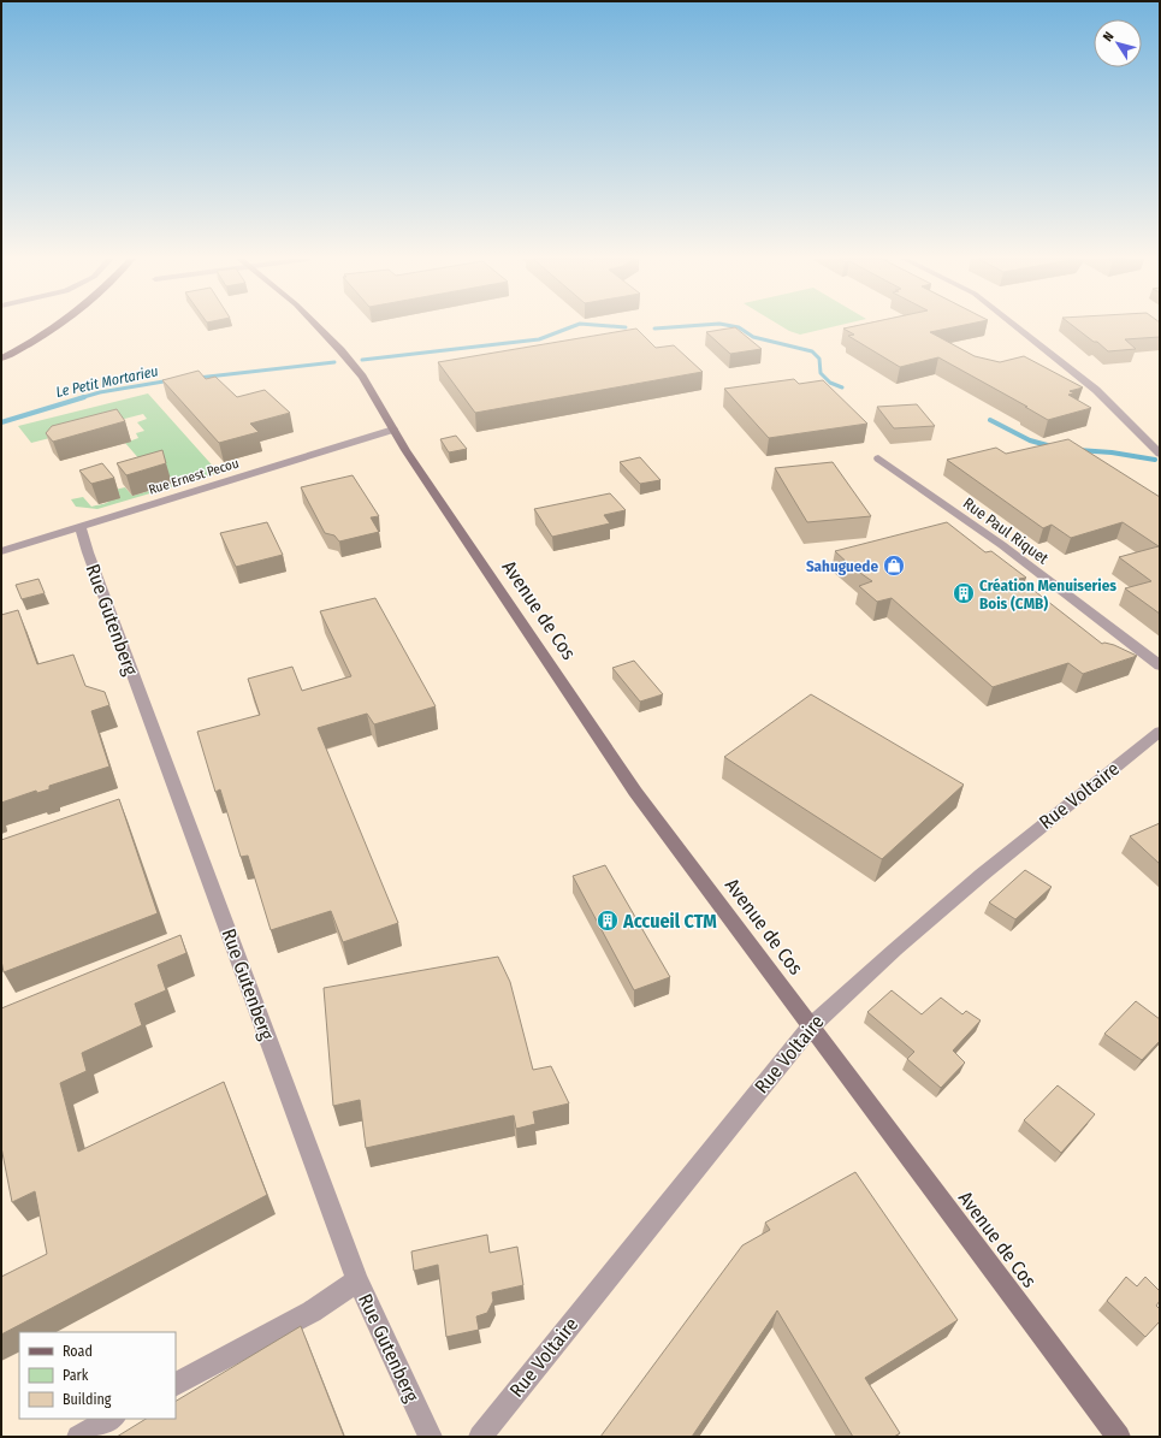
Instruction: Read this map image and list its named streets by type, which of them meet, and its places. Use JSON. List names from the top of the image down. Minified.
{"streets":{"street":["Rue Ernest Pecou","Rue Paul Riquet","Avenue de Cos","Rue Gutenberg","Rue Voltaire"]},"crossings":[["Rue Ernest Pecou","Avenue de Cos"],["Rue Ernest Pecou","Rue Gutenberg"],["Avenue de Cos","Rue Voltaire"]],"water":["Le Petit Mortarieu"],"places":{"shop":["Sahuguede"],"building":["Création Menuiseries Bois (CMB)","Accueil CTM"]},"legend":["Road","Park","Building"],"north":"top left"}
